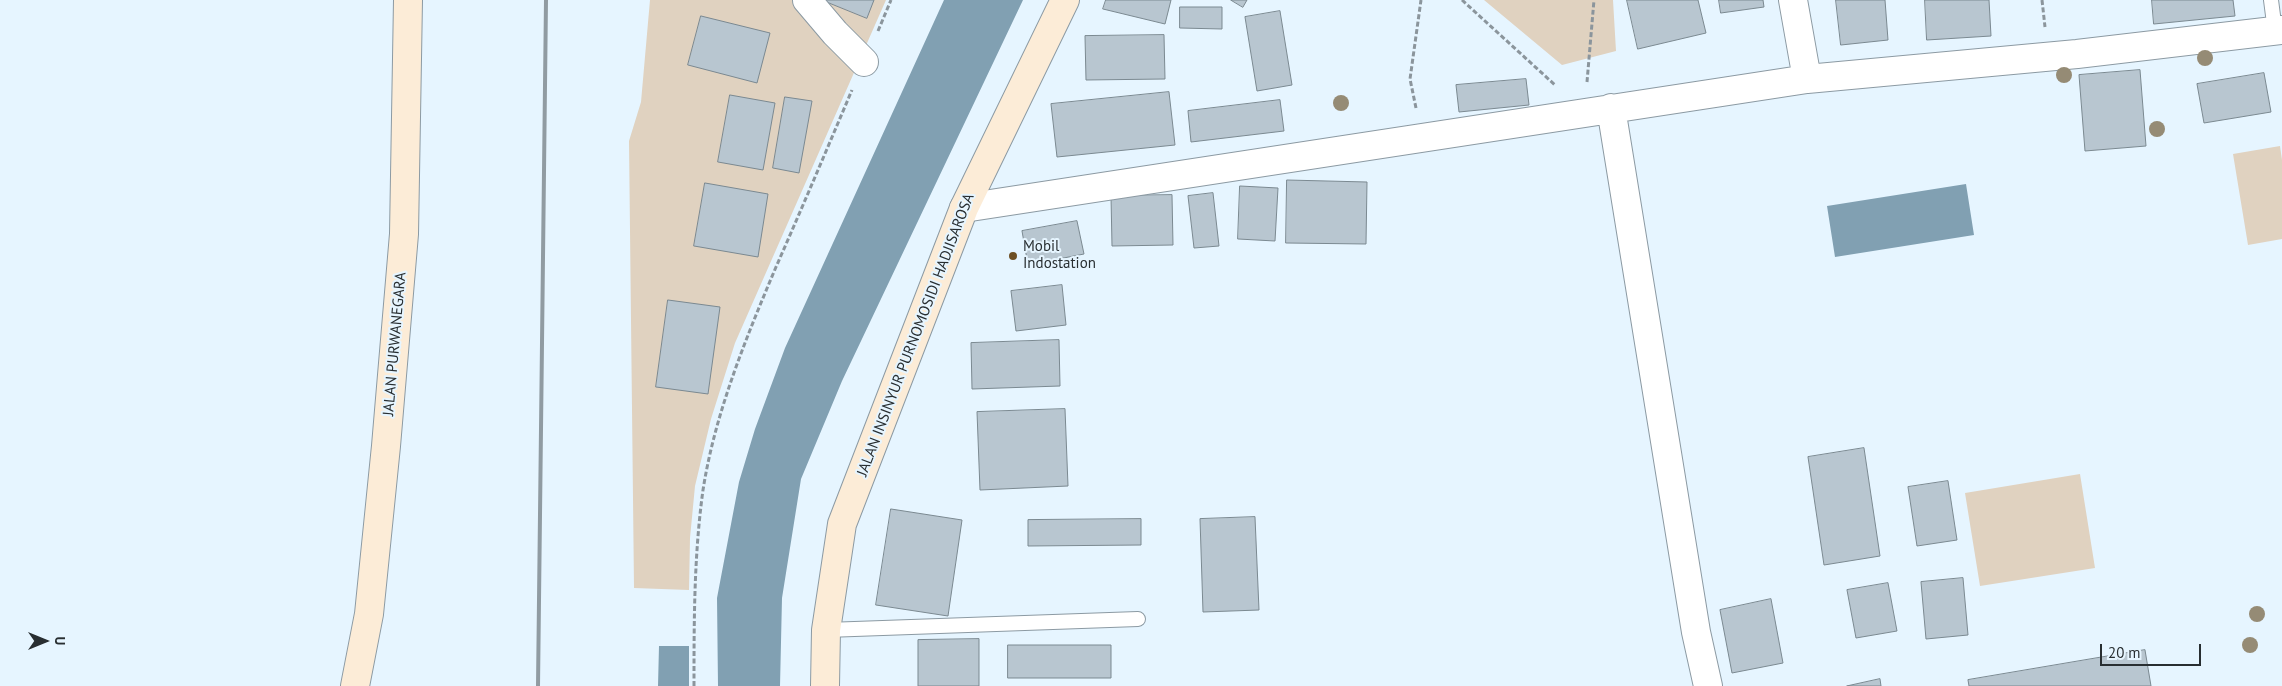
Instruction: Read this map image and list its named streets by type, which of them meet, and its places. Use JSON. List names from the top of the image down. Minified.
{"streets":{"street":["JALAN INSINYUR PURNOMOSIDI HADJISAROSA","JALAN PURWANEGARA"]},"places":["Mobil Indostation"],"scale_bar":"20 m","north":"right"}
